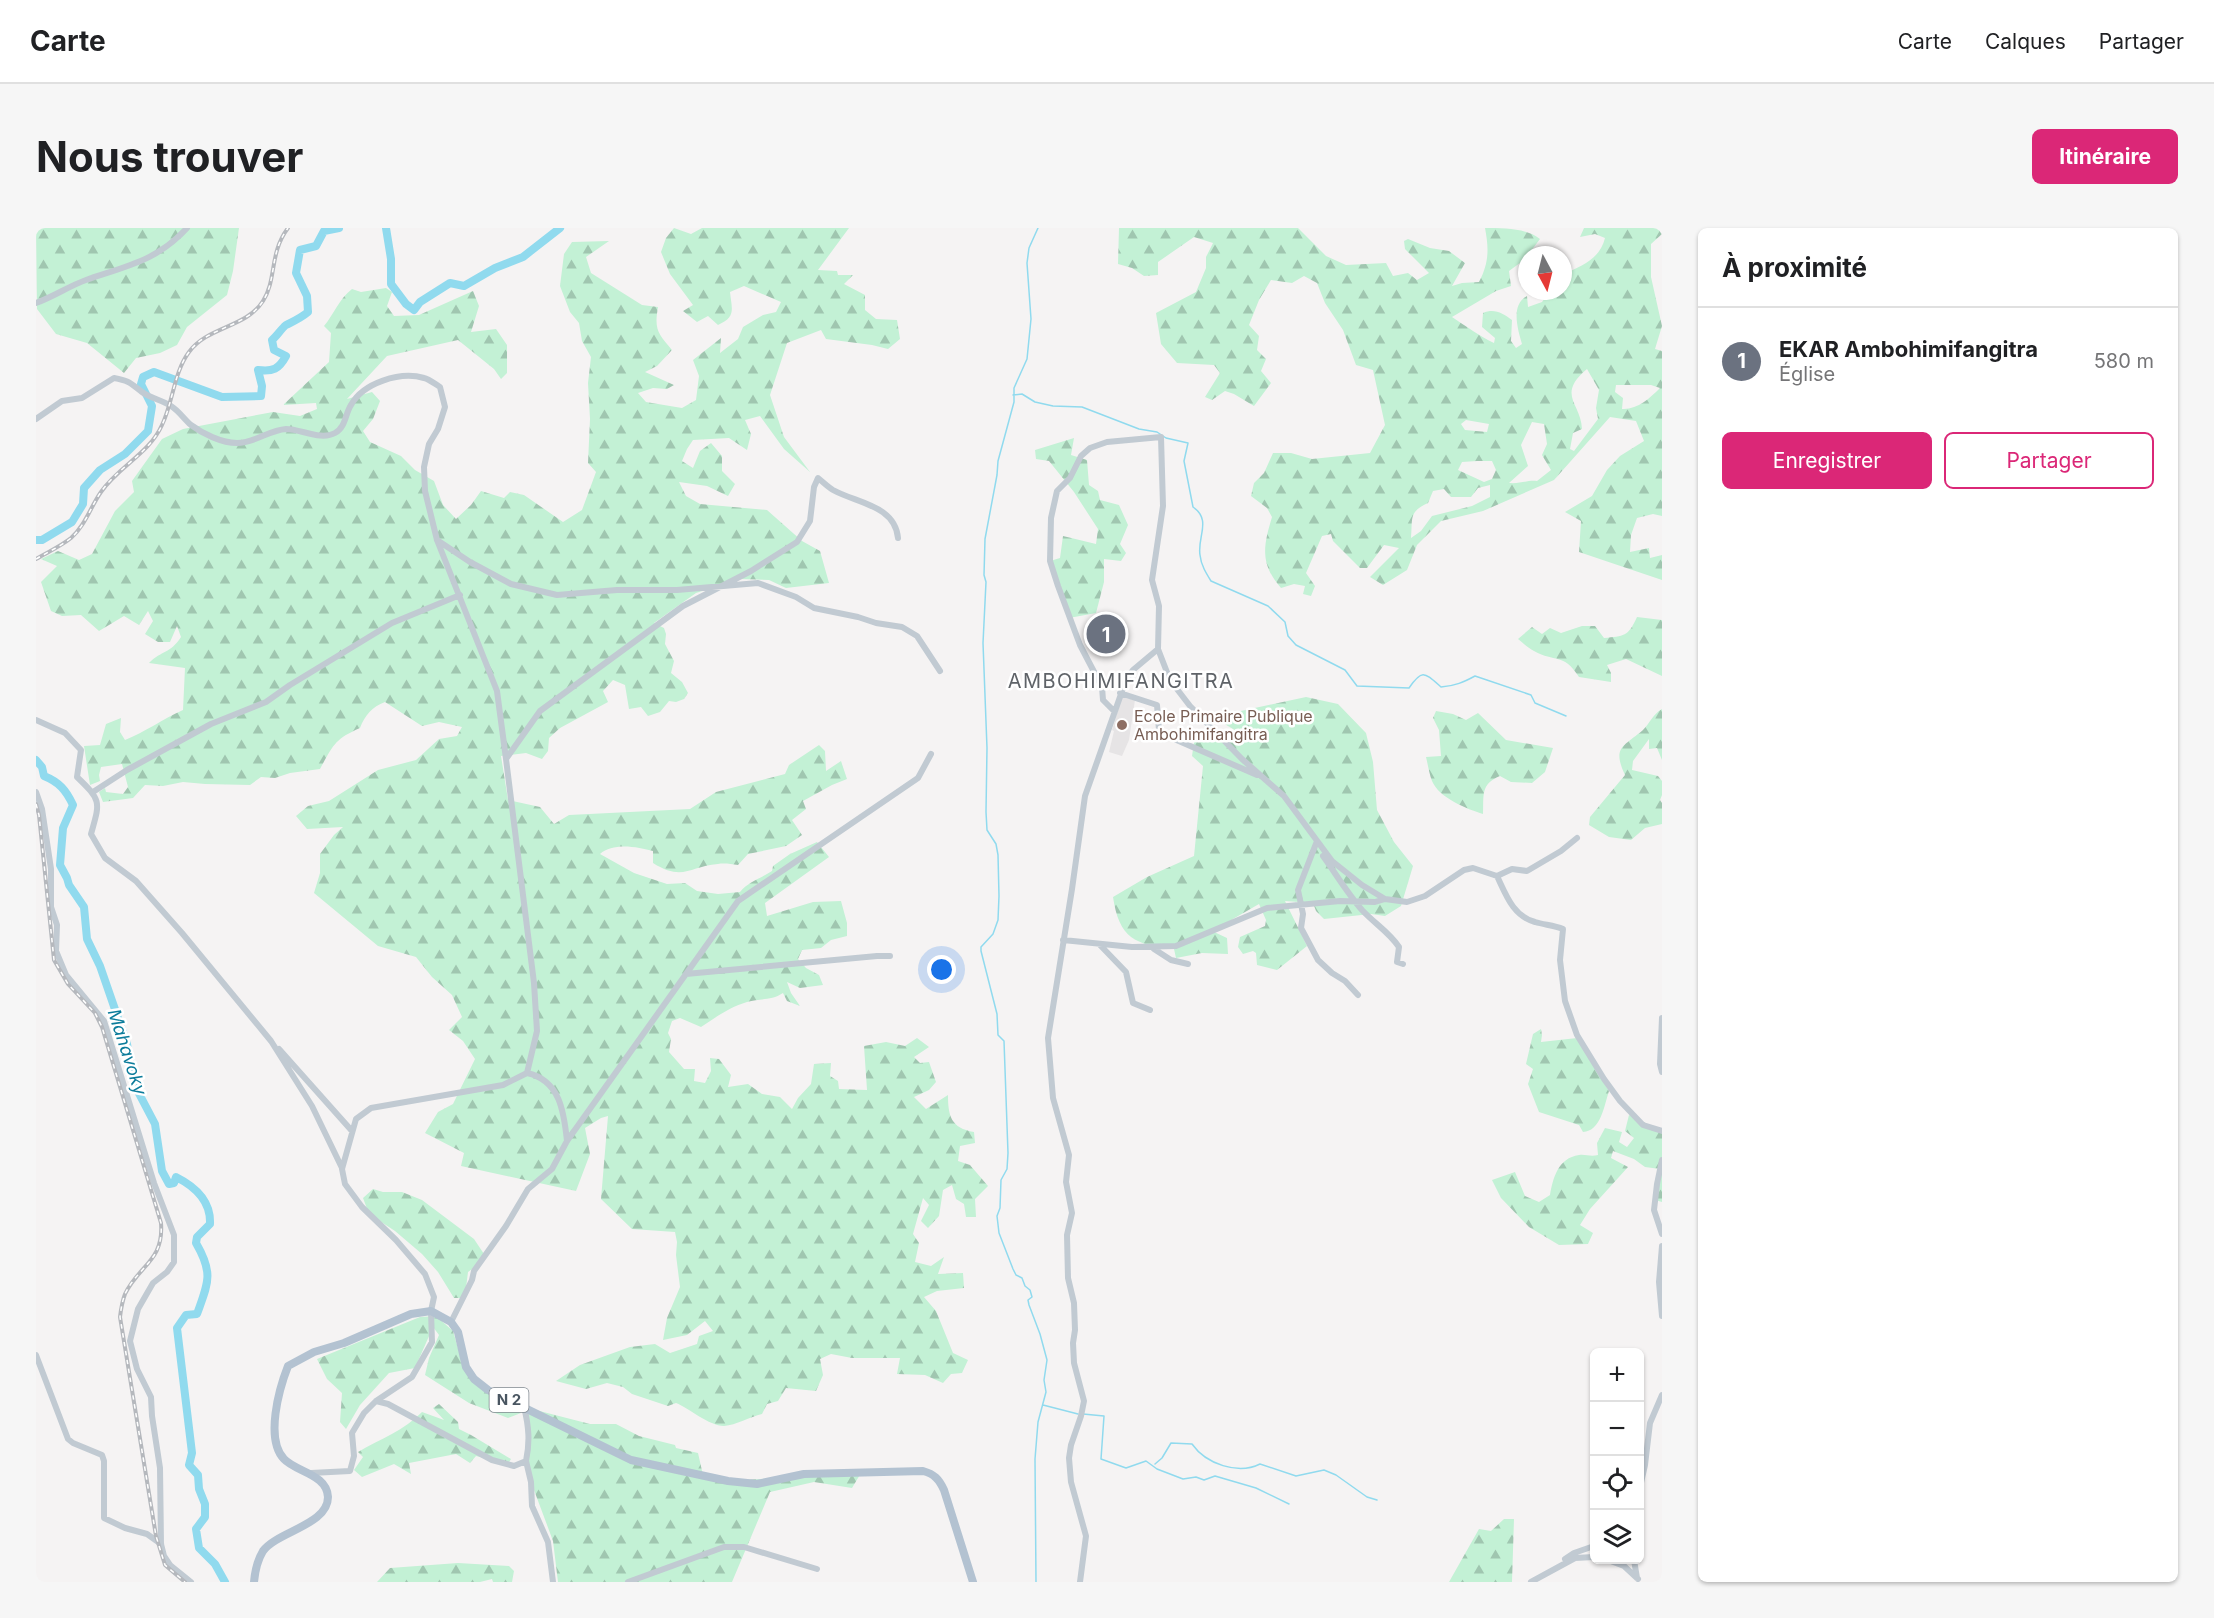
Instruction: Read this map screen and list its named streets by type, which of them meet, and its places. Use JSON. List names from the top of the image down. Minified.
{"streets":{"main road":["N 2"]},"districts":["AMBOHIMIFANGITRA"],"water":["Mahavoky"],"places":["Ecole Primaire Publique Ambohimifangitra"],"north":"bottom","page":{"header":"Carte","nav":["Carte","Calques","Partager"],"buttons":["Itinéraire",["Enregistrer","Partager"]],"title":"Nous trouver","heading":"À proximité","list":[{"mark":"1","name":"EKAR Ambohimifangitra","note":"Église","value":"580 m"}],"pins":"1","map_buttons":["+","−"]}}
